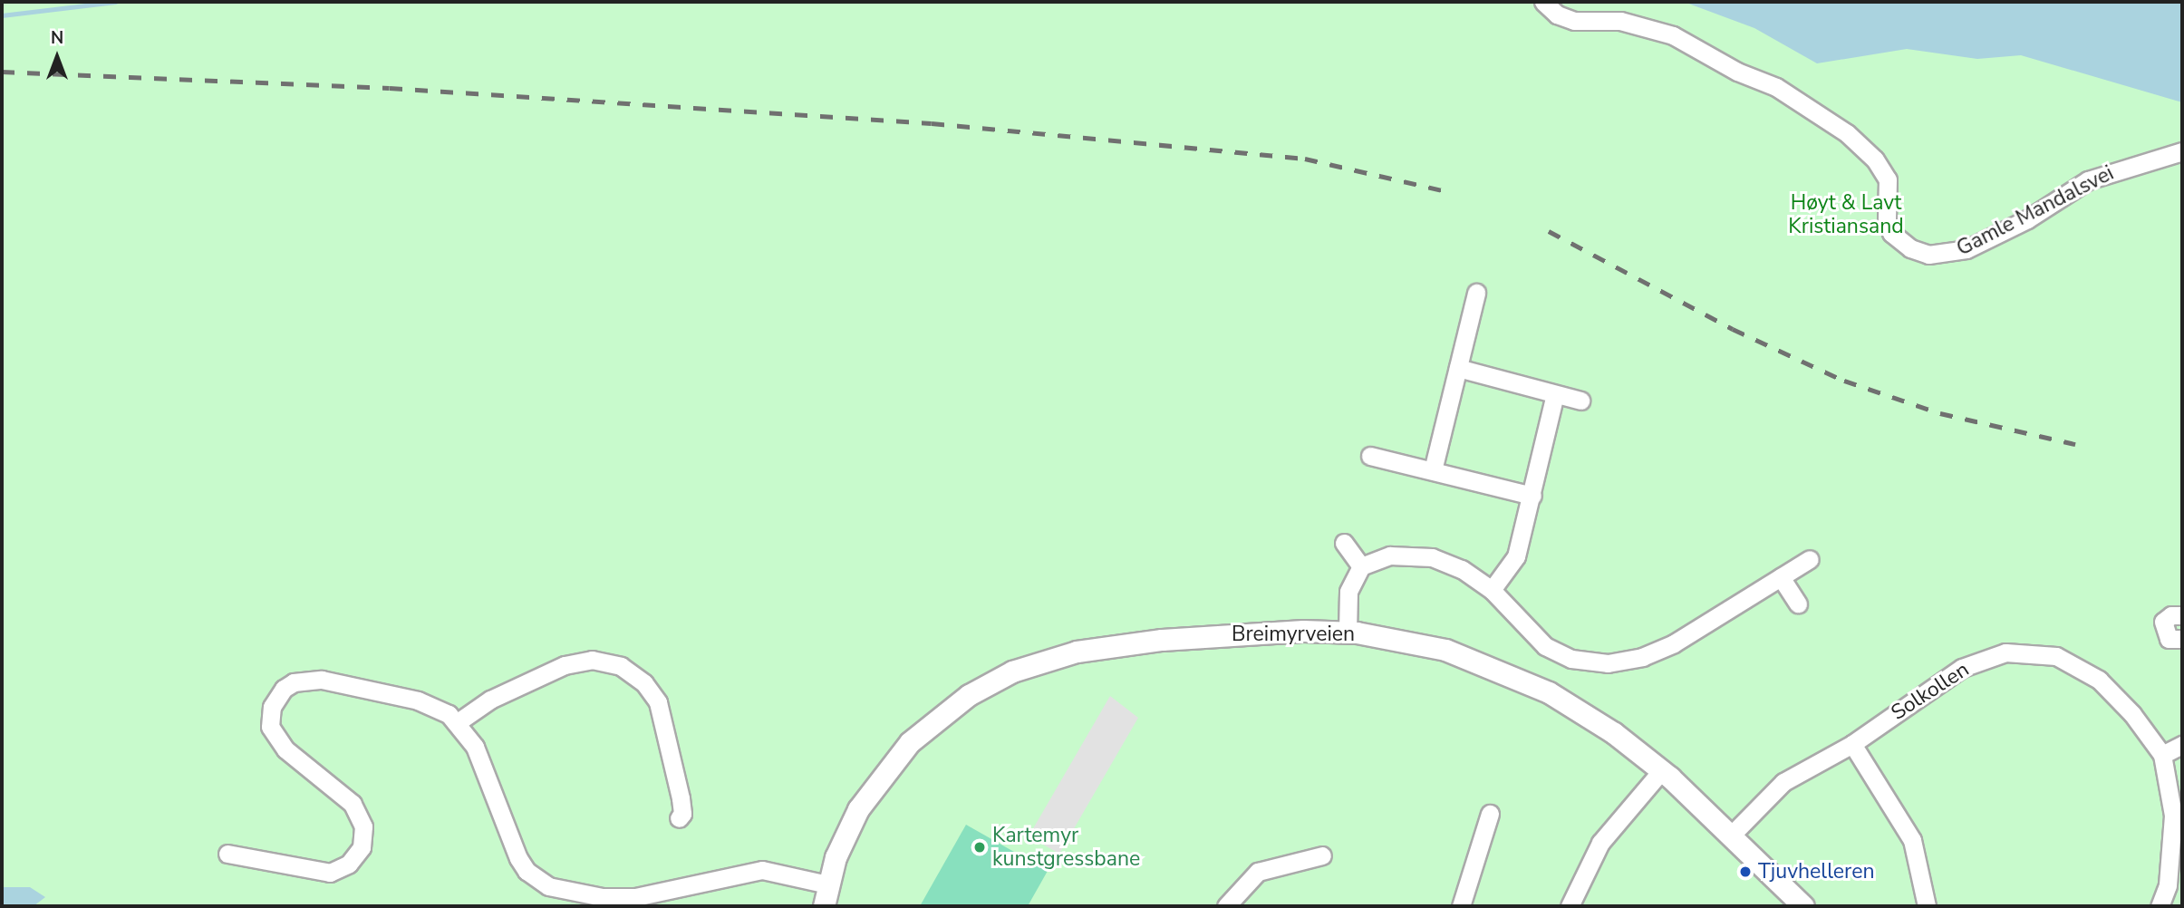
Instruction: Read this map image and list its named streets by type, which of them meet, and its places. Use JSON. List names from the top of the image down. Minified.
{"streets":{"street":["Gamle Mandalsvei","Breimyrveien","Solkollen"]},"crossings":[["Breimyrveien","Solkollen"]],"parks":["Høyt & Lavt Kristiansand"],"places":["Kartemyr kunstgressbane","Tjuvhelleren"],"north":"top"}
